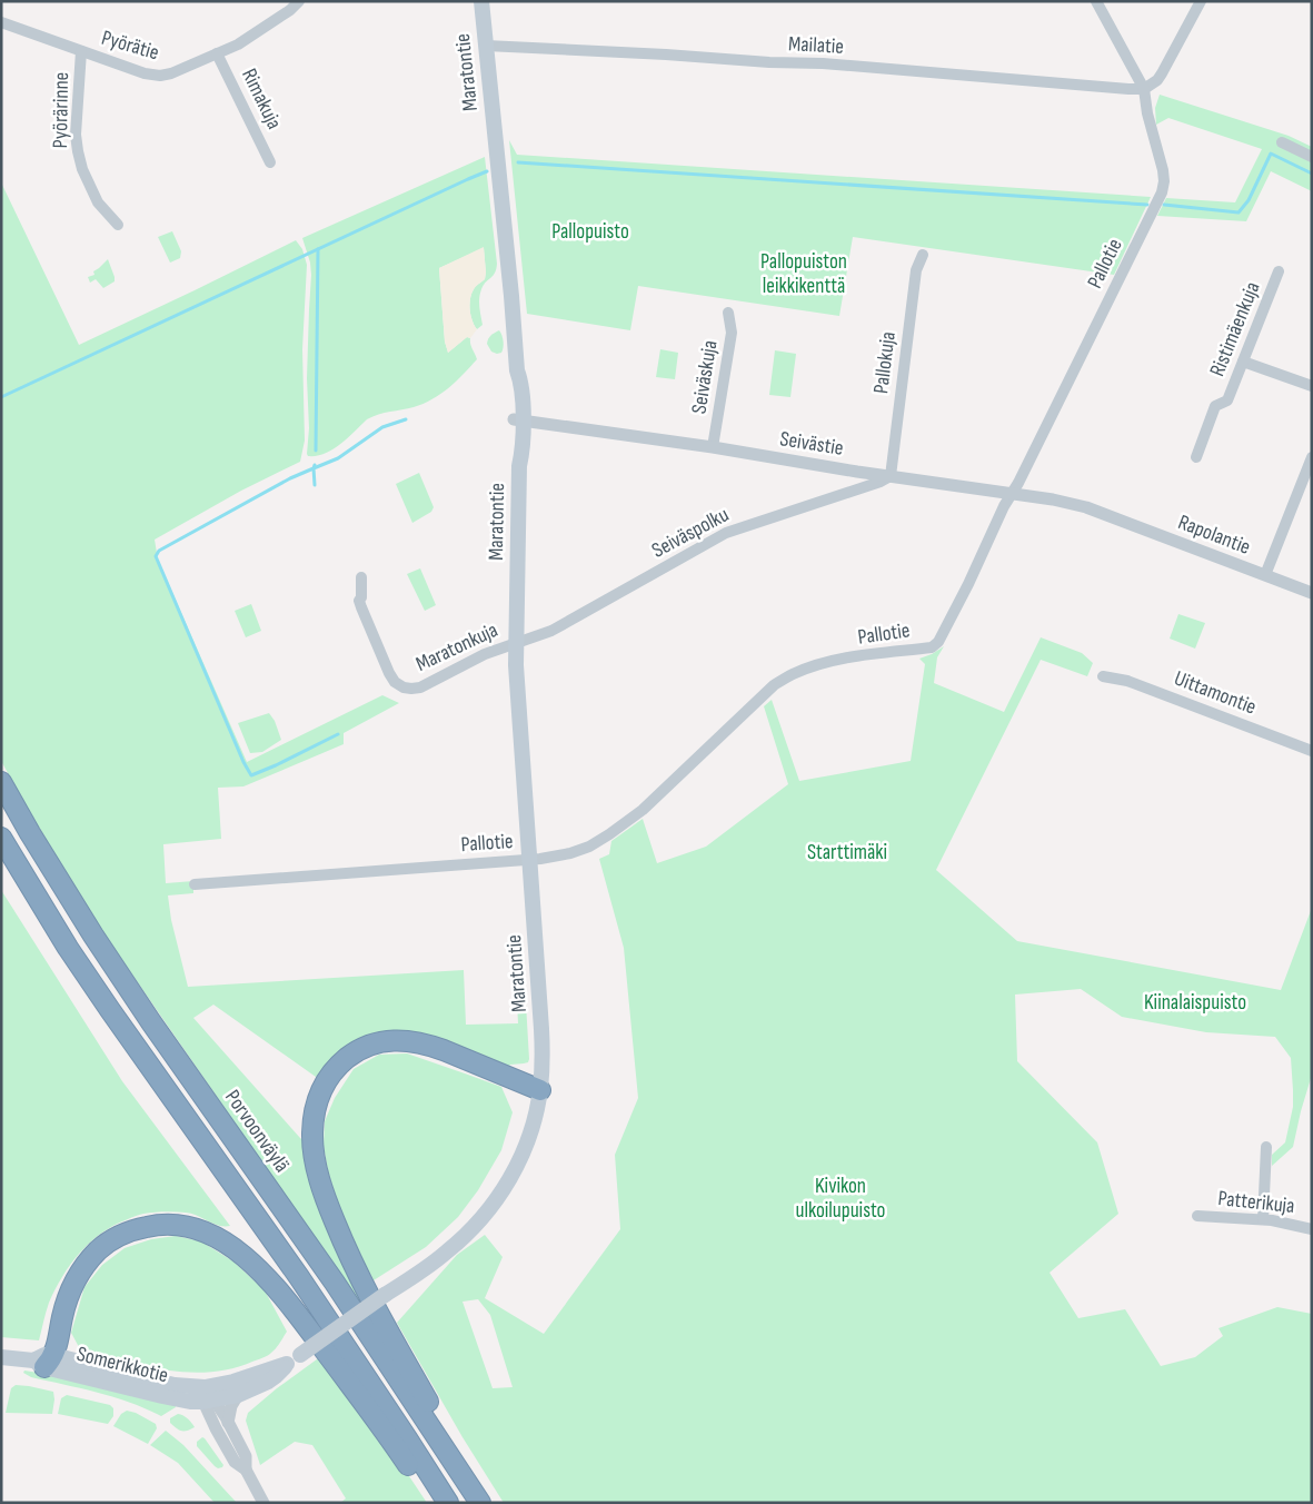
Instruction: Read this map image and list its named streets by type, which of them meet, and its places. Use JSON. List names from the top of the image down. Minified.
{"streets":{"highway":["Porvoonväylä"],"main road":["Maratontie","Somerikkotie"],"street":["Pyörätie","Mailatie","Rimakuja","Pyörärinne","Pallotie","Ristimäenkuja","Pallokuja","Seiväskuja","Seivästie","Seiväspolku","Rapolantie","Maratonkuja","Uittamontie","Patterikuja"]},"crossings":[["Pyörätie","Rimakuja"],["Pyörätie","Pyörärinne"],["Mailatie","Maratontie"],["Mailatie","Pallotie"],["Maratontie","Pallotie"],["Maratontie","Seivästie"],["Maratontie","Seiväspolku"],["Maratontie","Maratonkuja"],["Maratontie","Somerikkotie"],["Pallotie","Seivästie"],["Pallokuja","Seivästie"],["Pallokuja","Seiväspolku"],["Seiväskuja","Seivästie"],["Seivästie","Seiväspolku"],["Seivästie","Rapolantie"],["Seiväspolku","Maratonkuja"]],"parks":["Pallopuisto","Pallopuiston leikkikenttä","Starttimäki","Kiinalaispuisto","Kivikon ulkoilupuisto"]}
